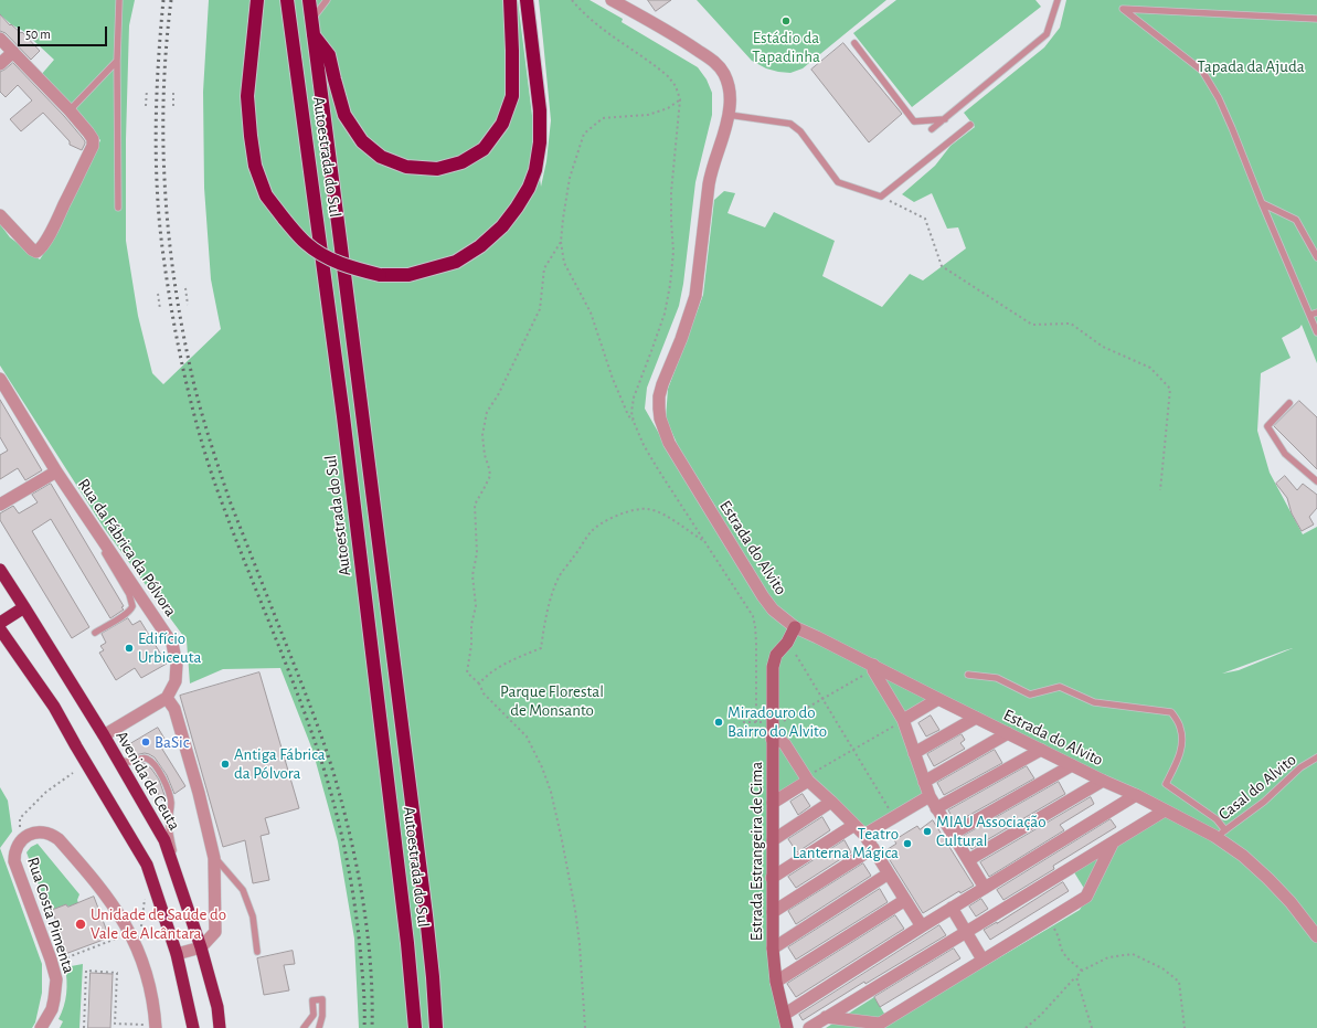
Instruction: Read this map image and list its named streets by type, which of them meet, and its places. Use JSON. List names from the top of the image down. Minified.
{"streets":{"highway":["Autoestrada do Sul","Avenida de Ceuta"],"main road":["Estrada Estrangeira de Cima"],"street":["Rua da Fábrica da Pólvora","Estrada do Alvito","Rua Costa Pimenta"],"lane":["Casal do Alvito"]},"crossings":[["Estrada do Alvito","Casal do Alvito"],["Estrada do Alvito","Estrada Estrangeira de Cima"]],"parks":["Tapada da Ajuda","Parque Florestal de Monsanto"],"places":["Estádio da Tapadinha","Edifício Urbiceuta","Miradouro do Bairro do Alvito","BaSic","Antiga Fábrica da Pólvora","MIAU Associação Cultural","Teatro Lanterna Mágica","Unidade de Saúde do Vale de Alcântara"],"scale_bar":"50 m"}
